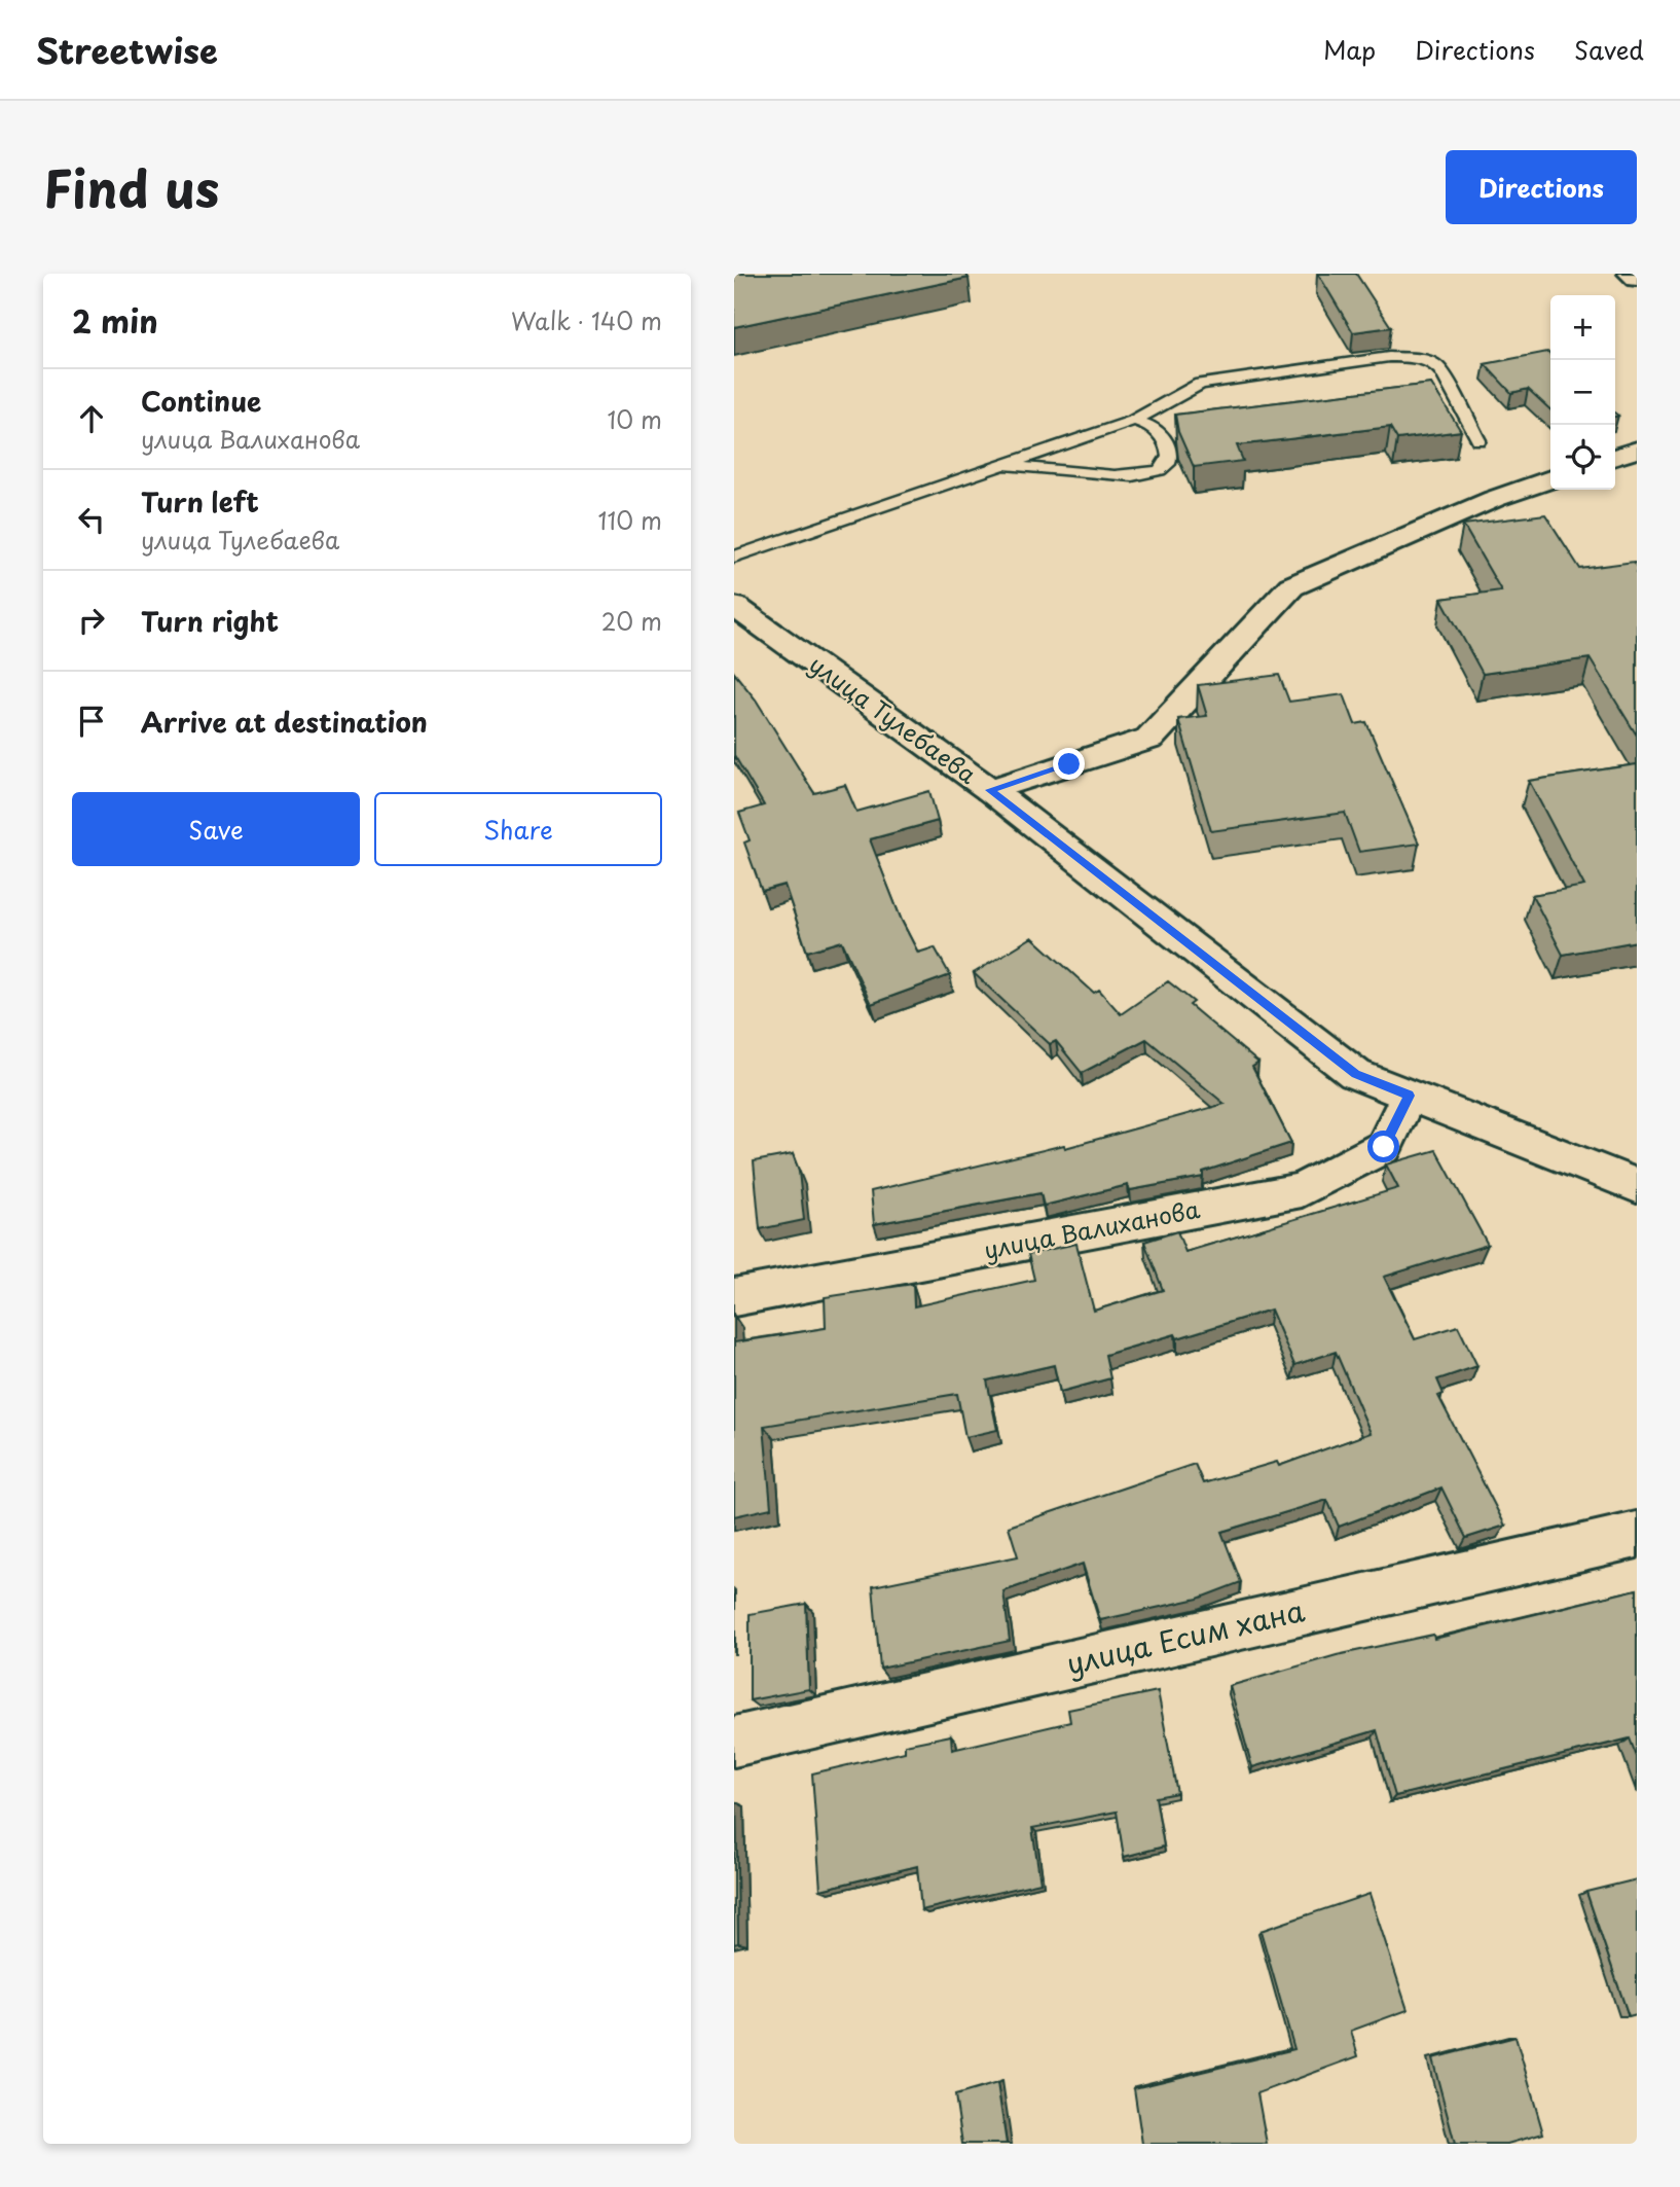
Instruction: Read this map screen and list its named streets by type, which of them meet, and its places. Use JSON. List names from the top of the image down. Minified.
{"streets":{"street":["улица Тулебаева","улица Валиханова","улица Есим хана"]},"crossings":[["улица Тулебаева","улица Валиханова"]],"page":{"header":"Streetwise","nav":["Map","Directions","Saved"],"title":"Find us","buttons":["Directions",["Save","Share"]],"heading":["2 min","Walk · 140 m"],"map_buttons":["+","−"],"list":[["Continue","улица Валиханова","10 m"],["Turn left","улица Тулебаева","110 m"],["Turn right","20 m"],"Arrive at destination"]}}
